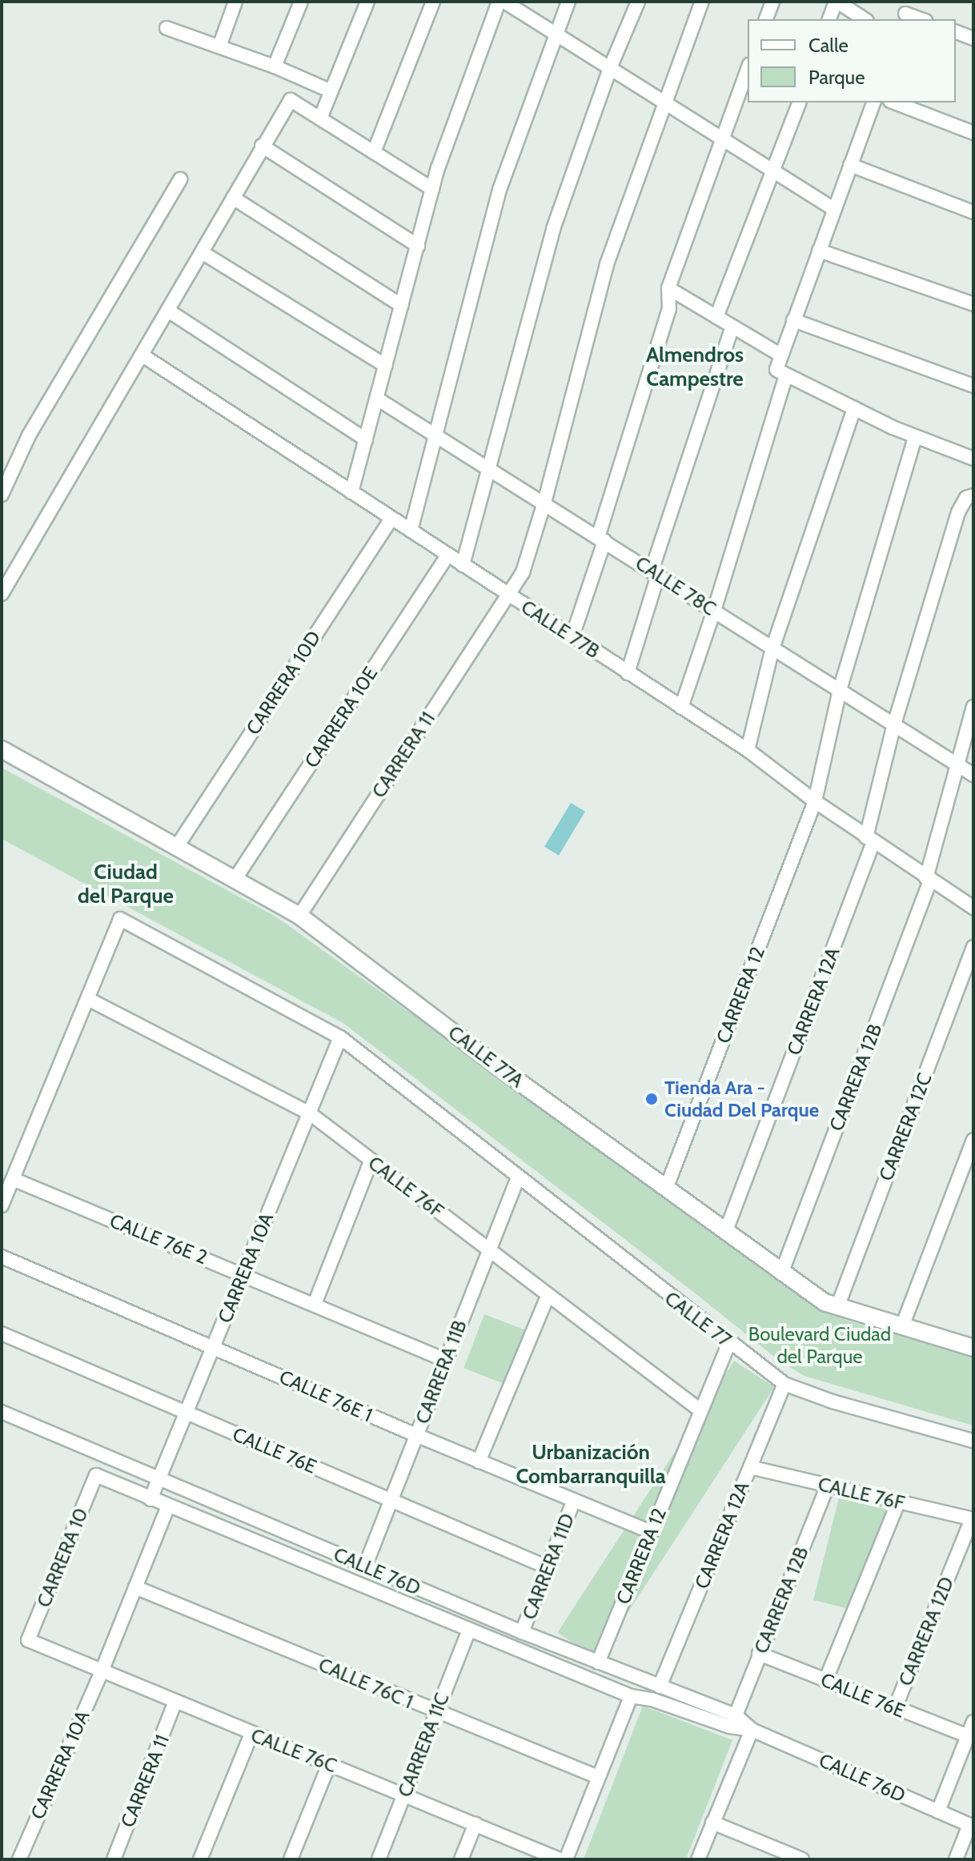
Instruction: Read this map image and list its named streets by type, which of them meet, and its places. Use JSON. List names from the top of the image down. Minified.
{"streets":{"street":["CALLE 78C","CALLE 77B","CARRERA 10D","CARRERA 10E","CARRERA 11","CARRERA 12","CARRERA 12A","CALLE 77A","CARRERA 12B","CARRERA 12C","CALLE 76F","CALLE 76E 2","CARRERA 10A","CALLE 77","CARRERA 11B","CALLE 76E 1","CALLE 76E","CARRERA 10","CARRERA 11D","CALLE 76D","CARRERA 12D","CALLE 76C 1","CARRERA 11C","CALLE 76C"]},"crossings":[["CALLE 78C","CARRERA 11"],["CALLE 78C","CARRERA 12"],["CALLE 78C","CARRERA 12A"],["CALLE 78C","CARRERA 12B"],["CALLE 77B","CARRERA 10D"],["CALLE 77B","CARRERA 10E"],["CALLE 77B","CARRERA 11"],["CALLE 77B","CARRERA 12"],["CALLE 77B","CARRERA 12A"],["CALLE 77B","CARRERA 12B"],["CARRERA 10D","CALLE 77A"],["CARRERA 10E","CALLE 77A"],["CARRERA 11","CALLE 77A"],["CARRERA 11","CALLE 76C"],["CARRERA 12","CALLE 77A"],["CARRERA 12","CALLE 76F"],["CARRERA 12","CALLE 77"],["CARRERA 12","CALLE 76E 1"],["CARRERA 12","CALLE 76D"],["CARRERA 12A","CALLE 77A"],["CARRERA 12A","CALLE 76F"],["CARRERA 12A","CALLE 77"],["CARRERA 12A","CALLE 76D"],["CALLE 77A","CARRERA 12B"],["CALLE 77A","CARRERA 12C"],["CARRERA 12B","CALLE 76F"],["CARRERA 12B","CALLE 76E"],["CARRERA 12B","CALLE 76D"],["CALLE 76F","CARRERA 10A"],["CALLE 76F","CALLE 77"],["CALLE 76F","CARRERA 11B"],["CALLE 76F","CARRERA 12D"],["CALLE 76E 2","CARRERA 10A"],["CALLE 76E 2","CARRERA 11B"],["CARRERA 10A","CALLE 77"],["CARRERA 10A","CALLE 76E 1"],["CARRERA 10A","CALLE 76E"],["CARRERA 10A","CALLE 76D"],["CARRERA 10A","CALLE 76C 1"],["CARRERA 10A","CALLE 76C"],["CALLE 77","CARRERA 11B"],["CARRERA 11B","CALLE 76E 1"],["CARRERA 11B","CALLE 76E"],["CARRERA 11B","CALLE 76D"],["CALLE 76E 1","CARRERA 11D"],["CALLE 76E","CARRERA 11D"],["CALLE 76E","CARRERA 12D"],["CARRERA 10","CALLE 76D"],["CARRERA 10","CALLE 76C"],["CARRERA 11D","CALLE 76D"],["CALLE 76D","CARRERA 11C"],["CALLE 76C 1","CARRERA 11C"],["CARRERA 11C","CALLE 76C"]],"districts":["Almendros Campestre","Ciudad del Parque","Urbanización Combarranquilla"],"parks":["Boulevard Ciudad del Parque"],"places":["Tienda Ara - Ciudad Del Parque"],"legend":["Calle","Parque"]}
